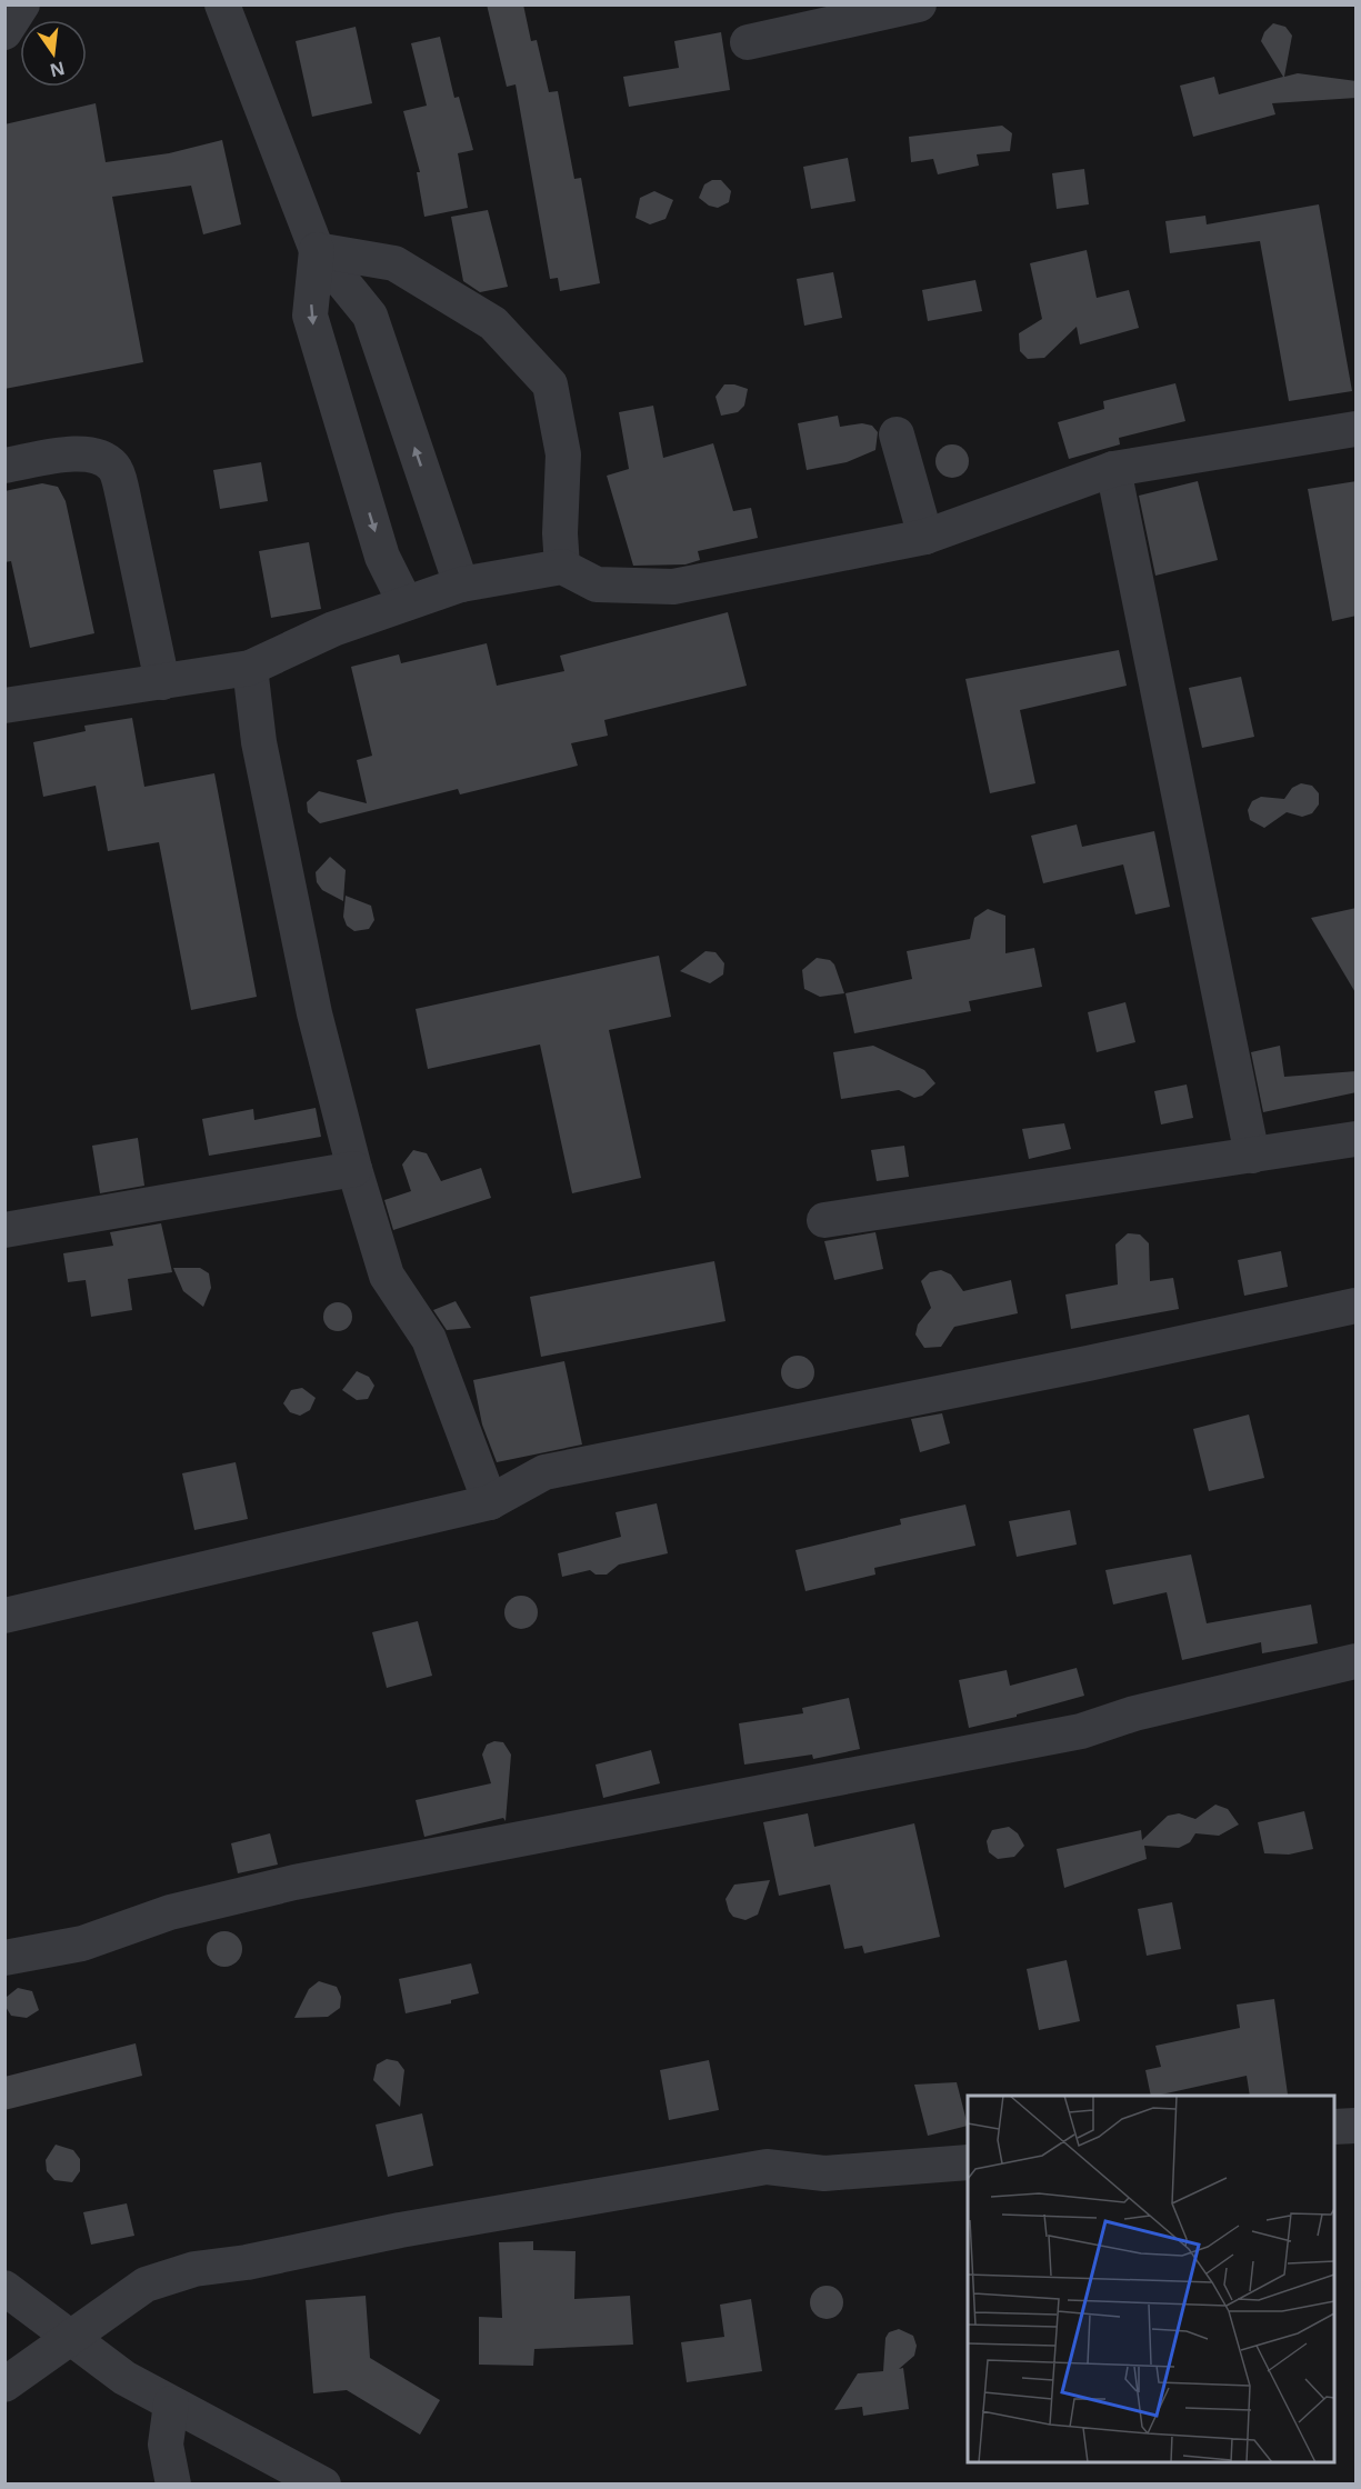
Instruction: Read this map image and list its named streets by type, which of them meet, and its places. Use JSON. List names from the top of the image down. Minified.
{"north":"bottom"}
